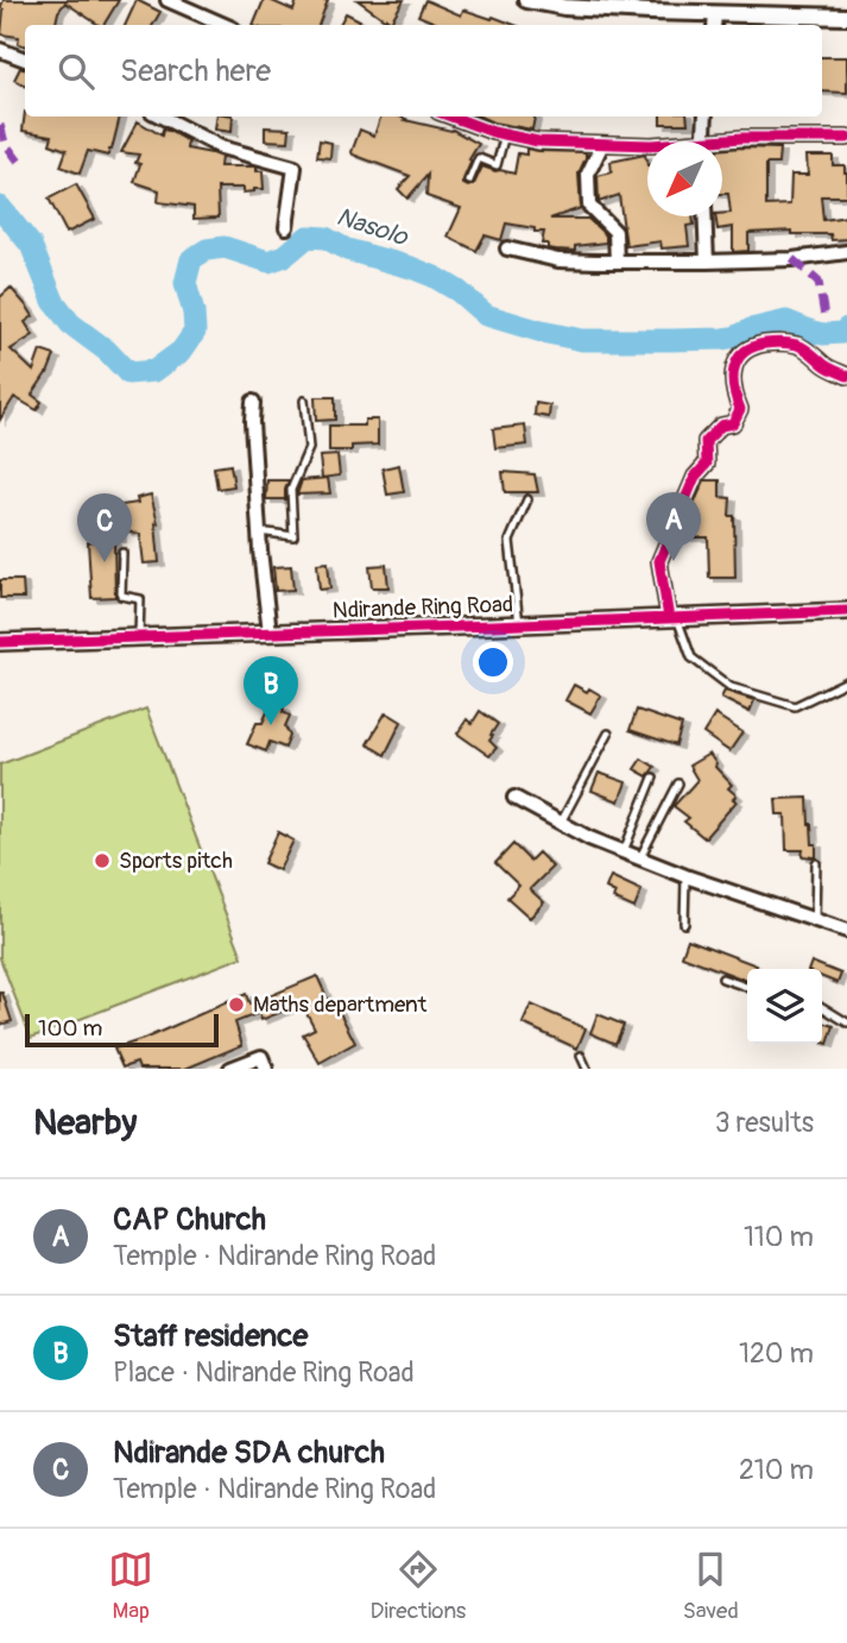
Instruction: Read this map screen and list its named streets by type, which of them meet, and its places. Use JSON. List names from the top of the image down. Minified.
{"streets":{"street":["Ndirande Ring Road"]},"water":["Nasolo"],"places":["Sports pitch","Maths department"],"scale_bar":"100 m","north":"bottom left","page":{"search":"Search here","pins":["A","C","B"],"scale":"100 m","heading":["Nearby","3 results"],"list":[{"mark":"A","name":"CAP Church","note":"Temple · Ndirande Ring Road","value":"110 m"},{"mark":"B","name":"Staff residence","note":"Place · Ndirande Ring Road","value":"120 m"},{"mark":"C","name":"Ndirande SDA church","note":"Temple · Ndirande Ring Road","value":"210 m"}],"nav":["Map","Directions","Saved"]}}
